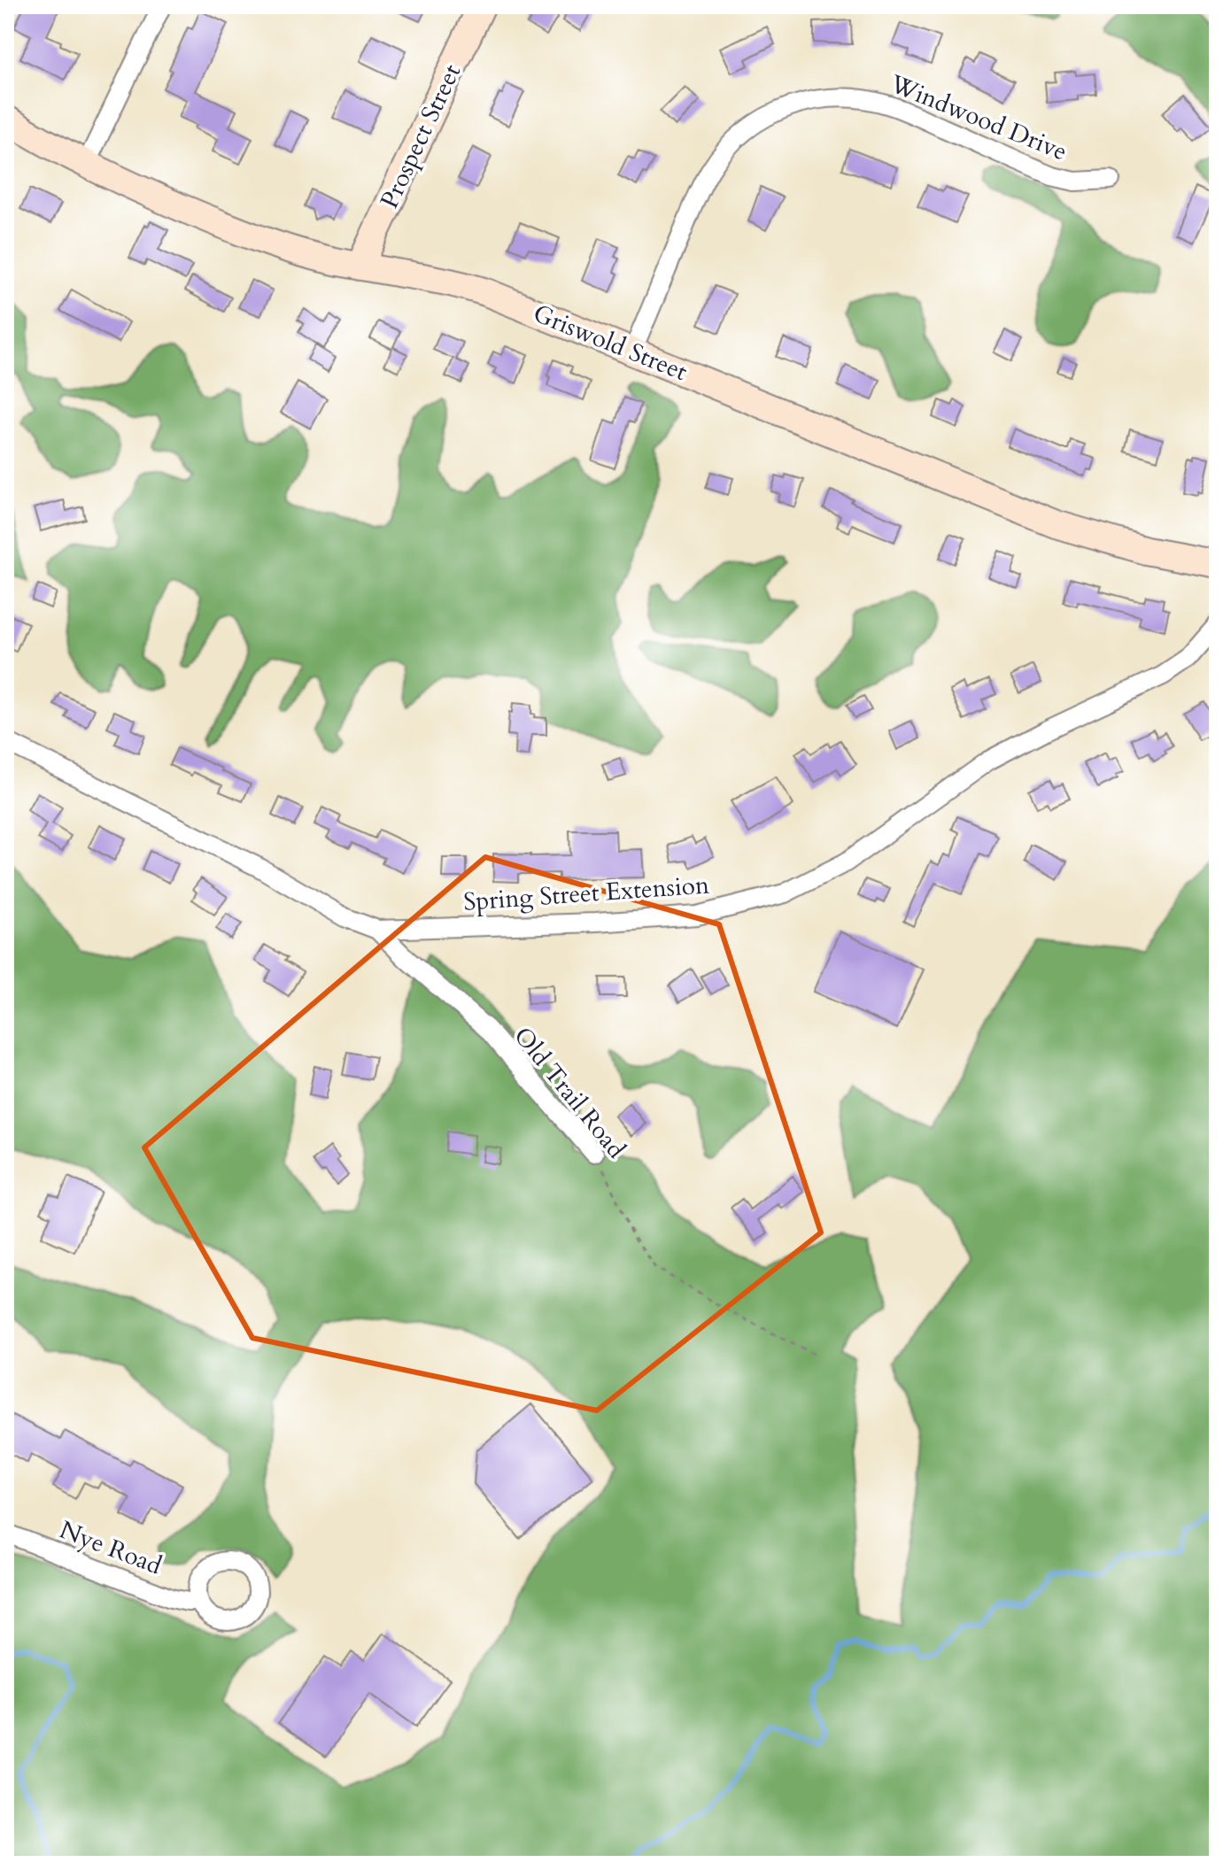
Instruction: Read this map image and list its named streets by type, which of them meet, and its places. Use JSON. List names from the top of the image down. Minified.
{"streets":{"main road":["Prospect Street","Griswold Street"],"street":["Windwood Drive","Spring Street Extension","Old Trail Road","Nye Road"]},"crossings":[["Windwood Drive","Griswold Street"],["Prospect Street","Griswold Street"],["Spring Street Extension","Old Trail Road"]]}
